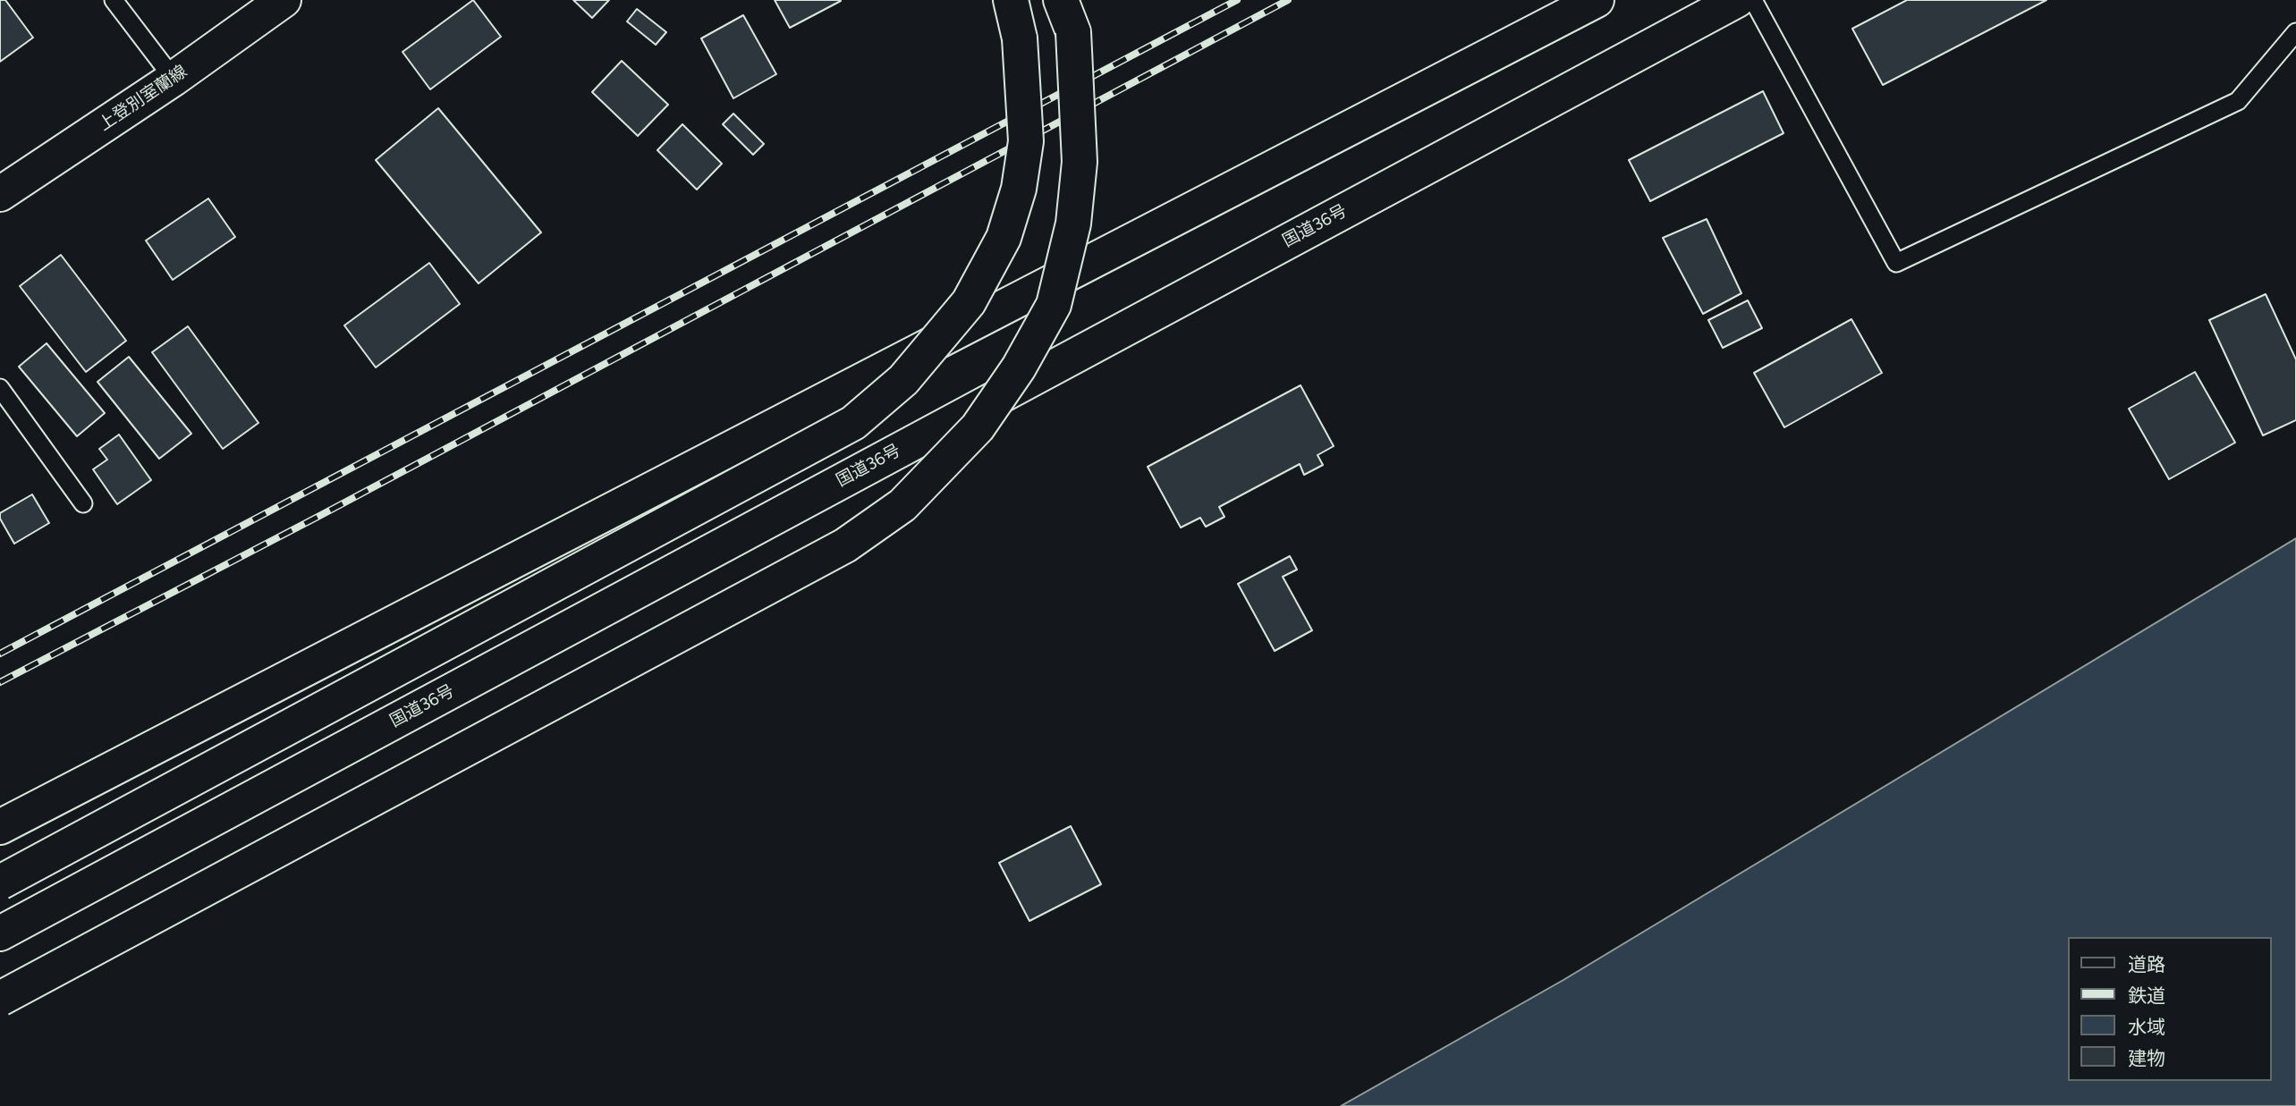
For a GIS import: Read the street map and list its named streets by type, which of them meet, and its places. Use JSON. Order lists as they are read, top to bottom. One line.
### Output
{"streets":{"main road":["上登別室蘭線","国道36号"]},"legend":["道路","鉄道","水域","建物"]}
